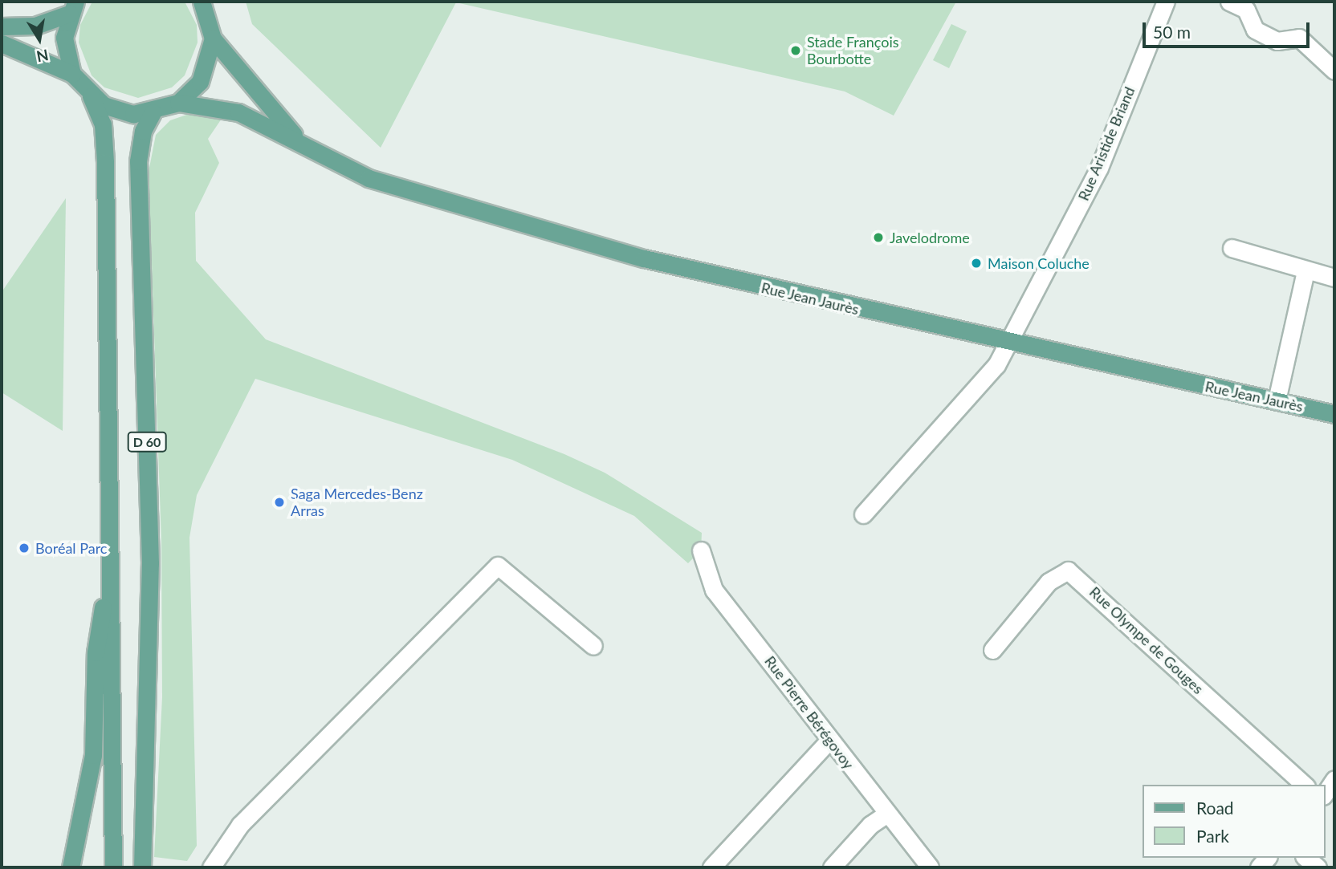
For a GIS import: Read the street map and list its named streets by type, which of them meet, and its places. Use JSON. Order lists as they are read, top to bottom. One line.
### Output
{"streets":{"main road":["Rue Jean Jaurès","D 60"],"street":["Rue Aristide Briand","Rue Olympe de Gouges","Rue Pierre Bérégovoy"]},"crossings":[["Rue Aristide Briand","Rue Jean Jaurès"]],"places":["Stade François Bourbotte","Javelodrome","Maison Coluche","Saga Mercedes-Benz Arras","Boréal Parc"],"legend":["Road","Park"],"scale_bar":"50 m","north":"bottom"}
